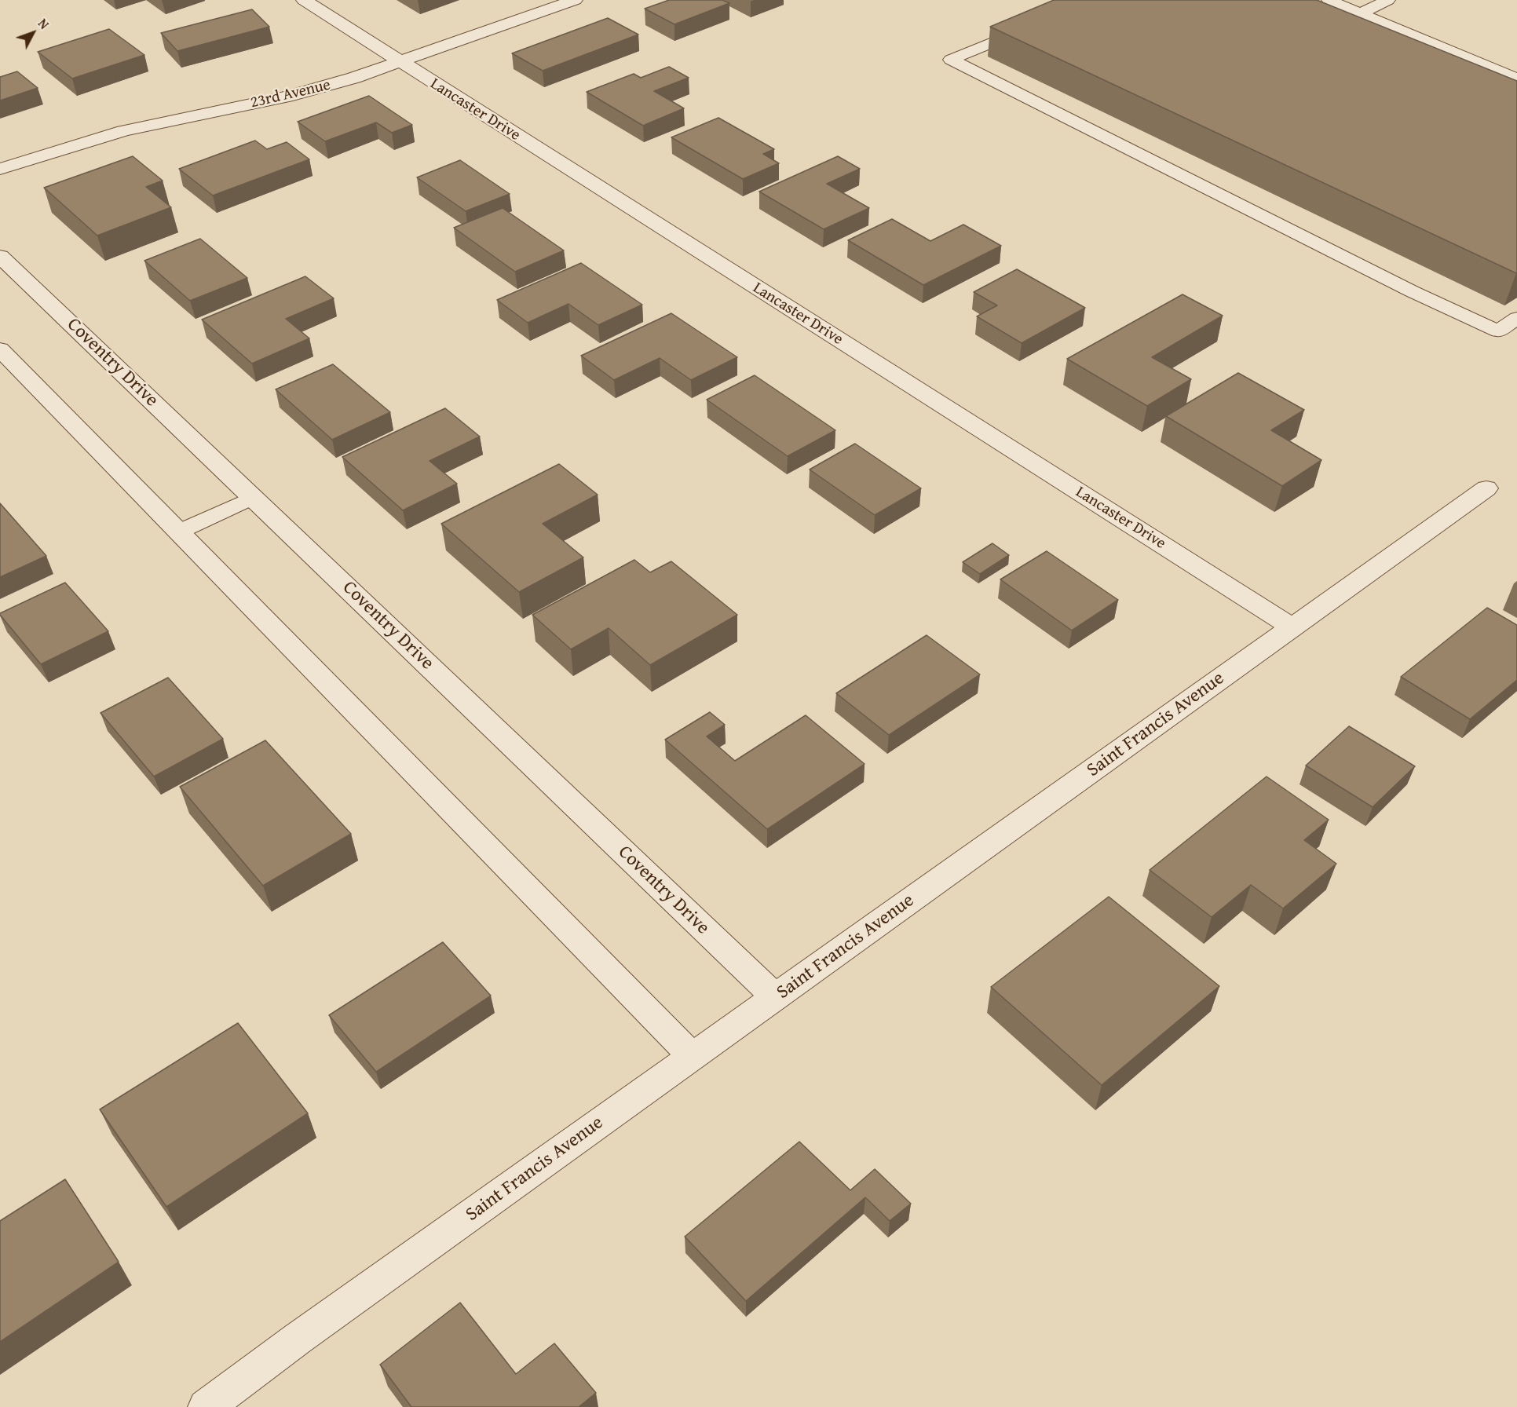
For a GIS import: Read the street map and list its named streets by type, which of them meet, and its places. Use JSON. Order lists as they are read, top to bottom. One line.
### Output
{"streets":{"street":["23rd Avenue","Lancaster Drive","Coventry Drive","Saint Francis Avenue"]},"crossings":[["23rd Avenue","Lancaster Drive"],["Lancaster Drive","Saint Francis Avenue"],["Coventry Drive","Saint Francis Avenue"]],"north":"top right"}
